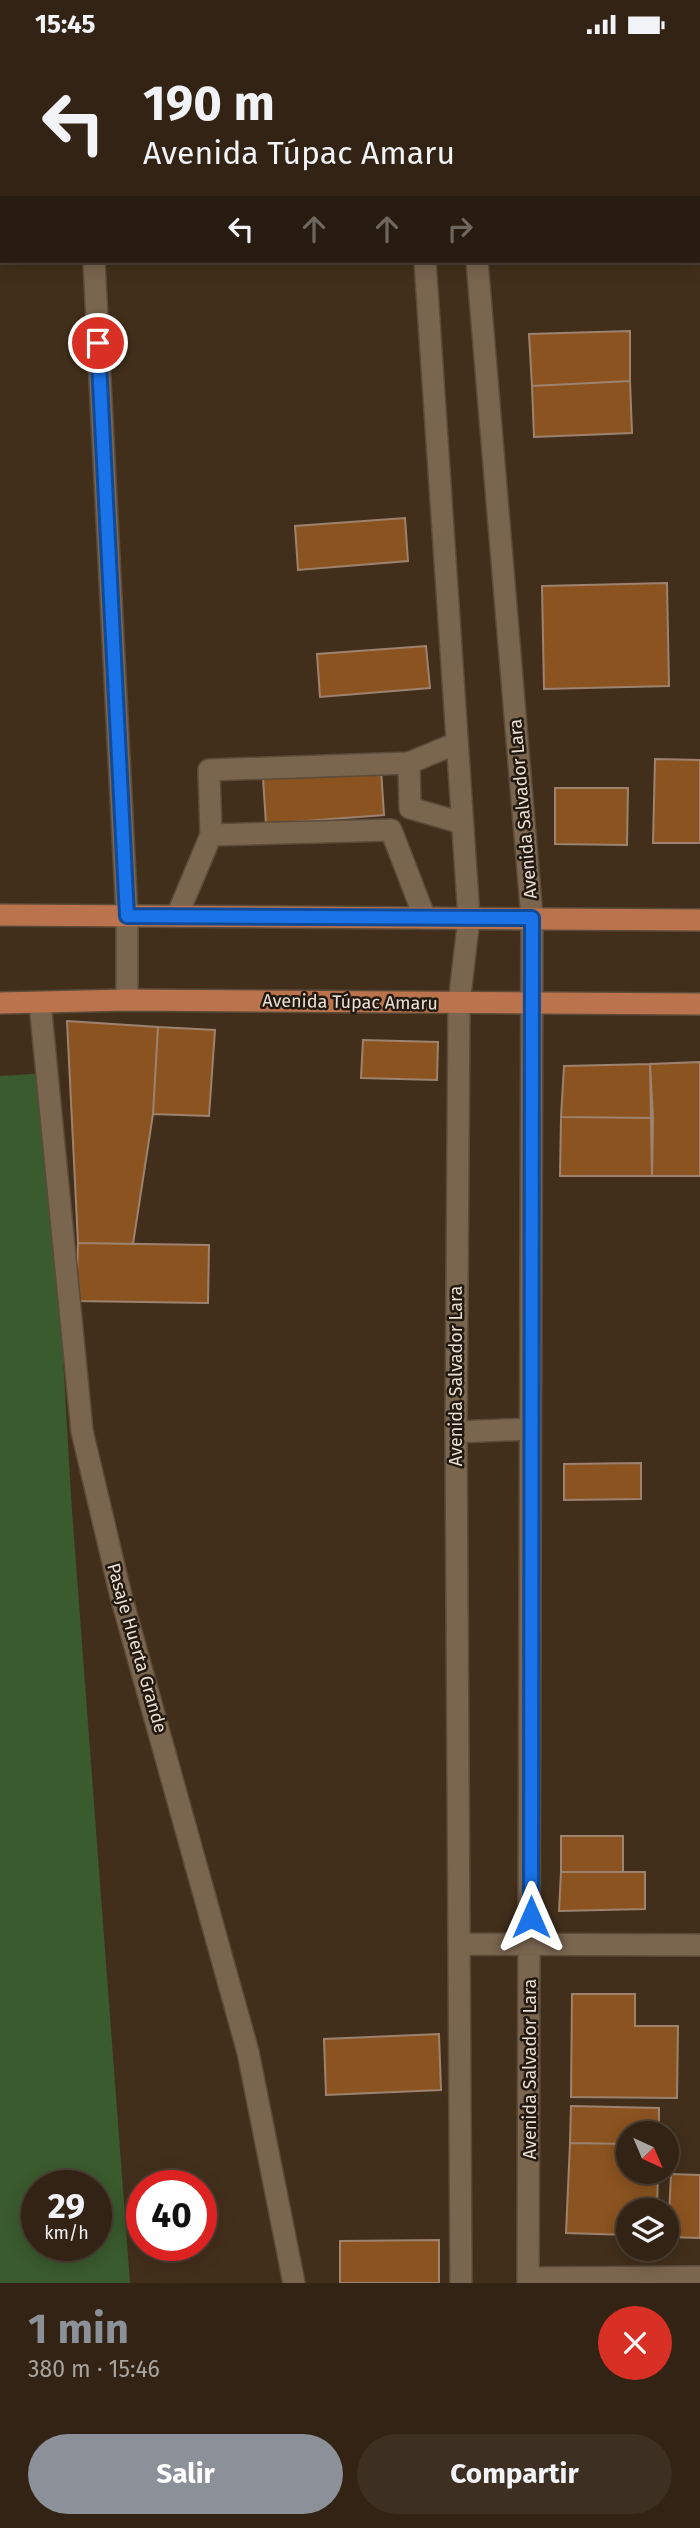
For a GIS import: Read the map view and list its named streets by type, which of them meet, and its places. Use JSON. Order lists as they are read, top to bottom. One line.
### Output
{"streets":{"main road":["Avenida Túpac Amaru"],"street":["Avenida Salvador Lara","Pasaje Huerta Grande"]},"crossings":[["Avenida Salvador Lara","Avenida Túpac Amaru"],["Avenida Túpac Amaru","Pasaje Huerta Grande"]],"north":"bottom right","page":{"status":"15:45","turn":["190 m","Avenida Túpac Amaru"],"speed":"29 km/h","limit":"40","heading":["1 min","380 m · 15:46"],"buttons":["Salir","Compartir"]}}
